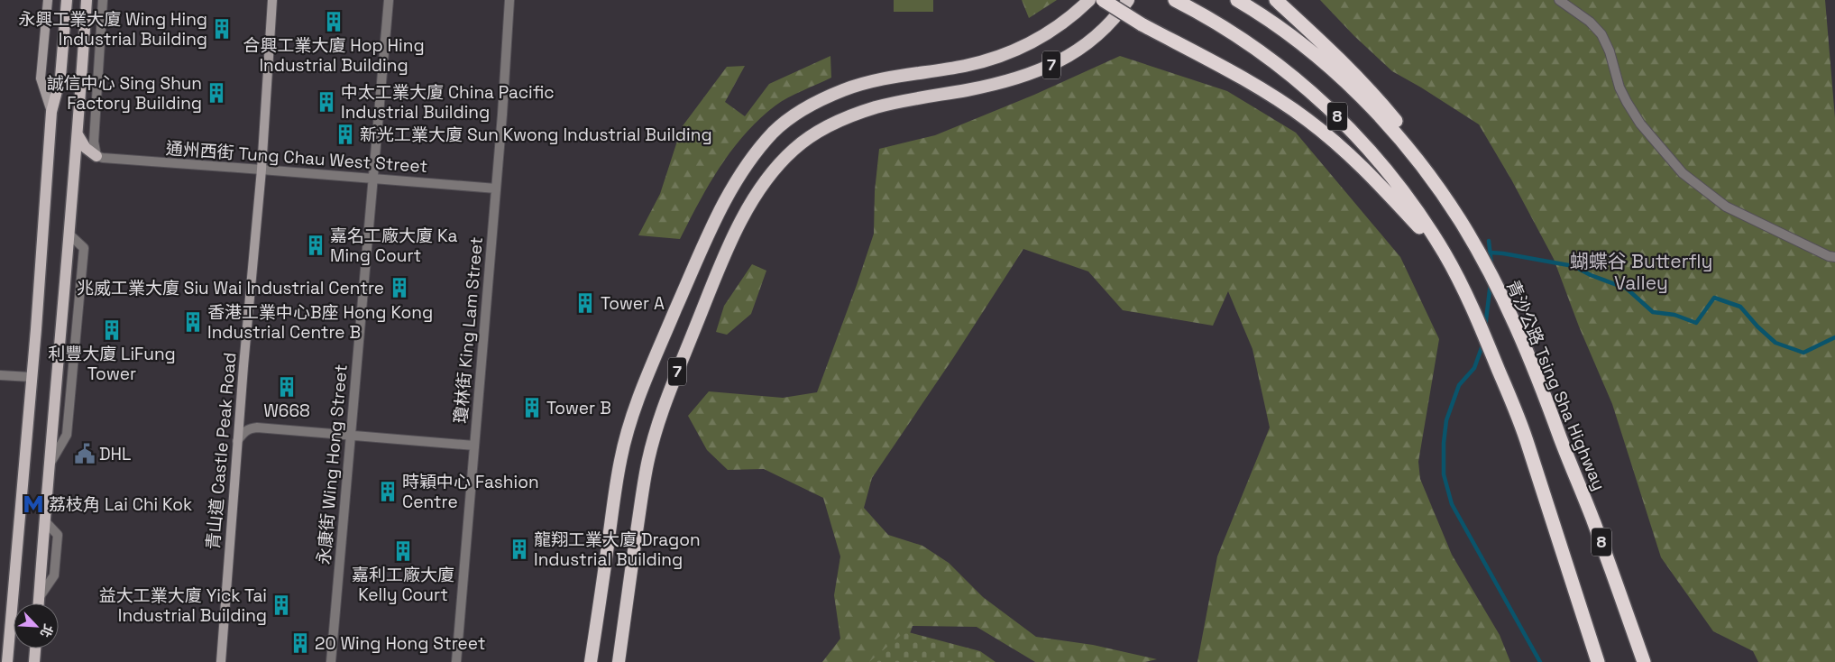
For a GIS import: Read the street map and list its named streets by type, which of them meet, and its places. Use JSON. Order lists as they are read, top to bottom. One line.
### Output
{"streets":{"highway":["7","8","青沙公路 Tsing Sha Highway"],"main road":["青山道 Castle Peak Road"],"street":["通州西街 Tung Chau West Street","瓊林街 King Lam Street","永康街 Wing Hong Street"]},"crossings":[["通州西街 Tung Chau West Street","瓊林街 King Lam Street"],["通州西街 Tung Chau West Street","青山道 Castle Peak Road"],["通州西街 Tung Chau West Street","永康街 Wing Hong Street"]],"districts":["蝴蝶谷 Butterfly Valley"],"places":{"building":["合興工業大廈 Hop Hing Industrial Building","永興工業大廈 Wing Hing Industrial Building","誠信中心 Sing Shun Factory Building","中太工業大廈 China Pacific Industrial Building","新光工業大廈 Sun Kwong Industrial Building","嘉名工廠大廈 Ka Ming Court","兆威工業大廈 Siu Wai Industrial Centre","Tower A","香港工業中心B座 Hong Kong Industrial Centre B","利豐大廈 LiFung Tower","W668","Tower B","時穎中心 Fashion Centre","龍翔工業大廈 Dragon Industrial Building","嘉利工廠大廈 Kelly Court","益大工業大廈 Yick Tai Industrial Building","20 Wing Hong Street"],"public building":["DHL"],"metro station":["荔枝角 Lai Chi Kok"]},"north":"bottom right"}
